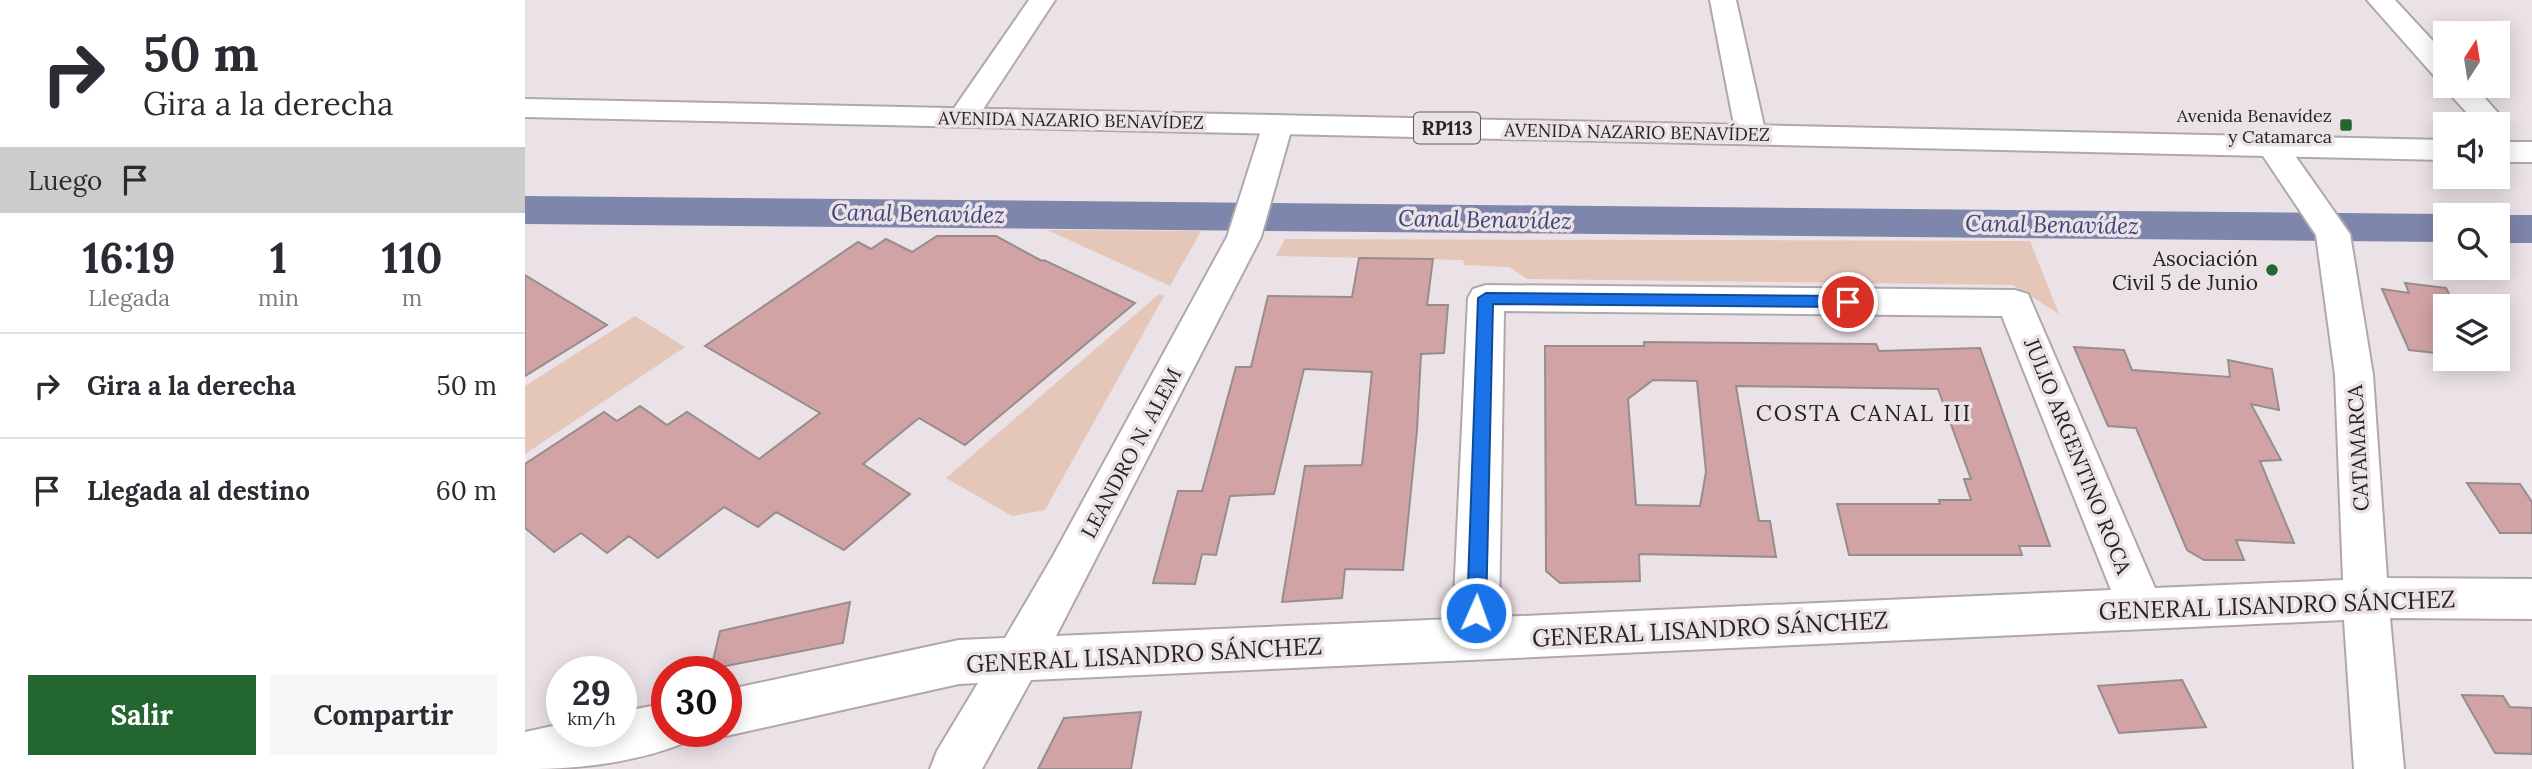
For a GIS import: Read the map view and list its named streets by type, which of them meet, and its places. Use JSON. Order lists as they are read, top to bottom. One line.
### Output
{"streets":{"street":["AVENIDA NAZARIO BENAVÍDEZ","RP113","CATAMARCA","LEANDRO N. ALEM","JULIO ARGENTINO ROCA","GENERAL LISANDRO SÁNCHEZ"]},"crossings":[["AVENIDA NAZARIO BENAVÍDEZ","CATAMARCA"],["AVENIDA NAZARIO BENAVÍDEZ","LEANDRO N. ALEM"],["CATAMARCA","GENERAL LISANDRO SÁNCHEZ"],["LEANDRO N. ALEM","GENERAL LISANDRO SÁNCHEZ"],["JULIO ARGENTINO ROCA","GENERAL LISANDRO SÁNCHEZ"]],"districts":["COSTA CANAL III"],"water":["Canal Benavídez"],"places":{"transit":["Avenida Benavídez y Catamarca"],"other":["Asociación Civil 5 de Junio"]},"north":"top","page":{"turn":["50 m","Gira a la derecha"],"then":"Luego","eta":["16:19","Llegada","1","min","110","m"],"list":[{"name":"Gira a la derecha","value":"50 m"},{"name":"Llegada al destino","value":"60 m"}],"speed":"29 km/h","limit":"30","buttons":["Salir","Compartir"]}}
